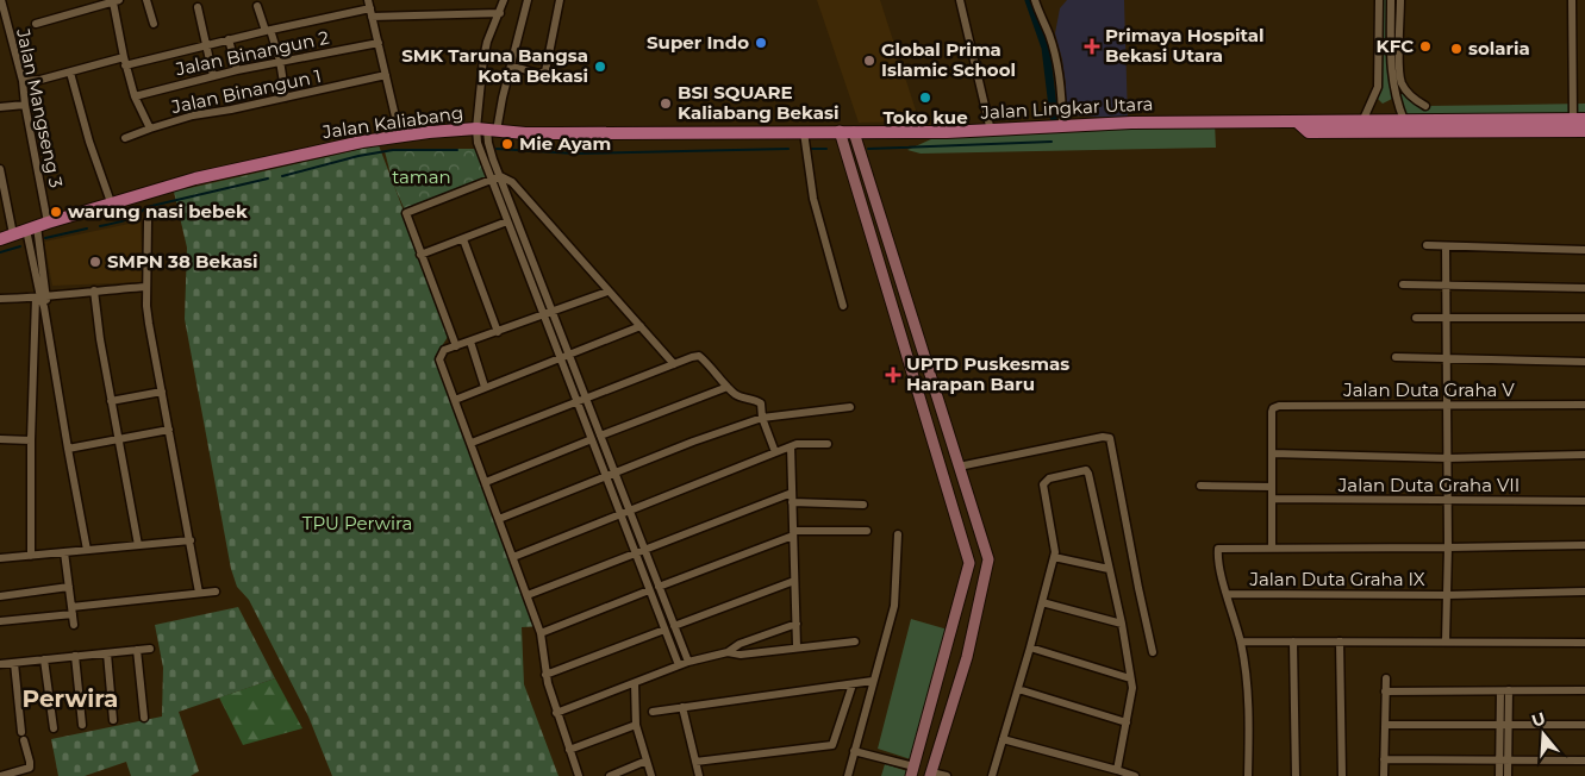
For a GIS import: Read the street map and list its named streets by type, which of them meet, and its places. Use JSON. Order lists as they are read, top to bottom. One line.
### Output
{"streets":{"main road":["Jalan Lingkar Utara","Jalan Kaliabang"],"street":["Jalan Binangun 2","Jalan Binangun 1","Jalan Mangseng 3","Jalan Duta Graha V","Jalan Duta Graha VII","Jalan Duta Graha IX"]},"crossings":[["Jalan Mangseng 3","Jalan Kaliabang"],["Jalan Lingkar Utara","Jalan Kaliabang"],["Jalan Duta Graha V","Jalan Duta Graha VII"]],"districts":["Perwira"],"parks":["taman","TPU Perwira"],"places":{"other":["Super Indo","KFC","solaria","Global Prima Islamic School","SMK Taruna Bangsa Kota Bekasi","Toko kue","BSI SQUARE Kaliabang Bekasi","Mie Ayam","warung nasi bebek","SMPN 38 Bekasi"],"health":["Primaya Hospital Bekasi Utara","UPTD Puskesmas Harapan Baru"]},"north":"top"}
